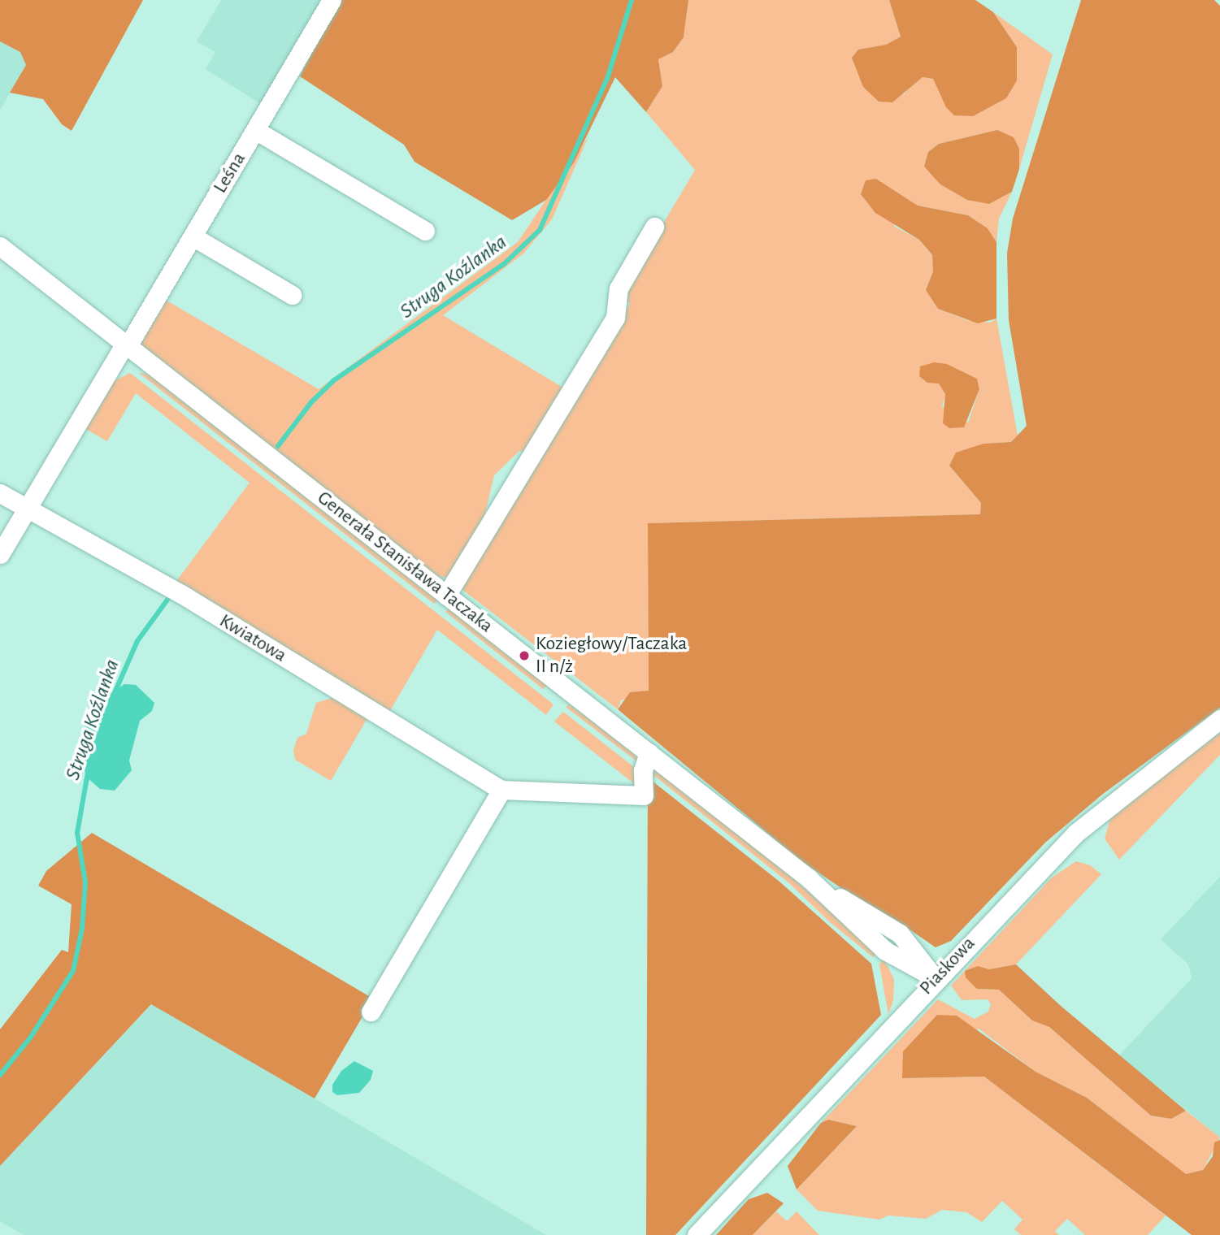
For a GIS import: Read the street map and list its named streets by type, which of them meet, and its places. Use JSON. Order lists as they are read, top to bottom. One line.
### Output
{"streets":{"street":["Leśna","Generała Stanisława Taczaka","Kwiatowa","Piaskowa"]},"crossings":[["Leśna","Generała Stanisława Taczaka"],["Leśna","Kwiatowa"],["Generała Stanisława Taczaka","Kwiatowa"],["Generała Stanisława Taczaka","Piaskowa"]],"water":["Struga Koźlanka"],"places":["Koziegłowy/Taczaka II n/ż"]}
